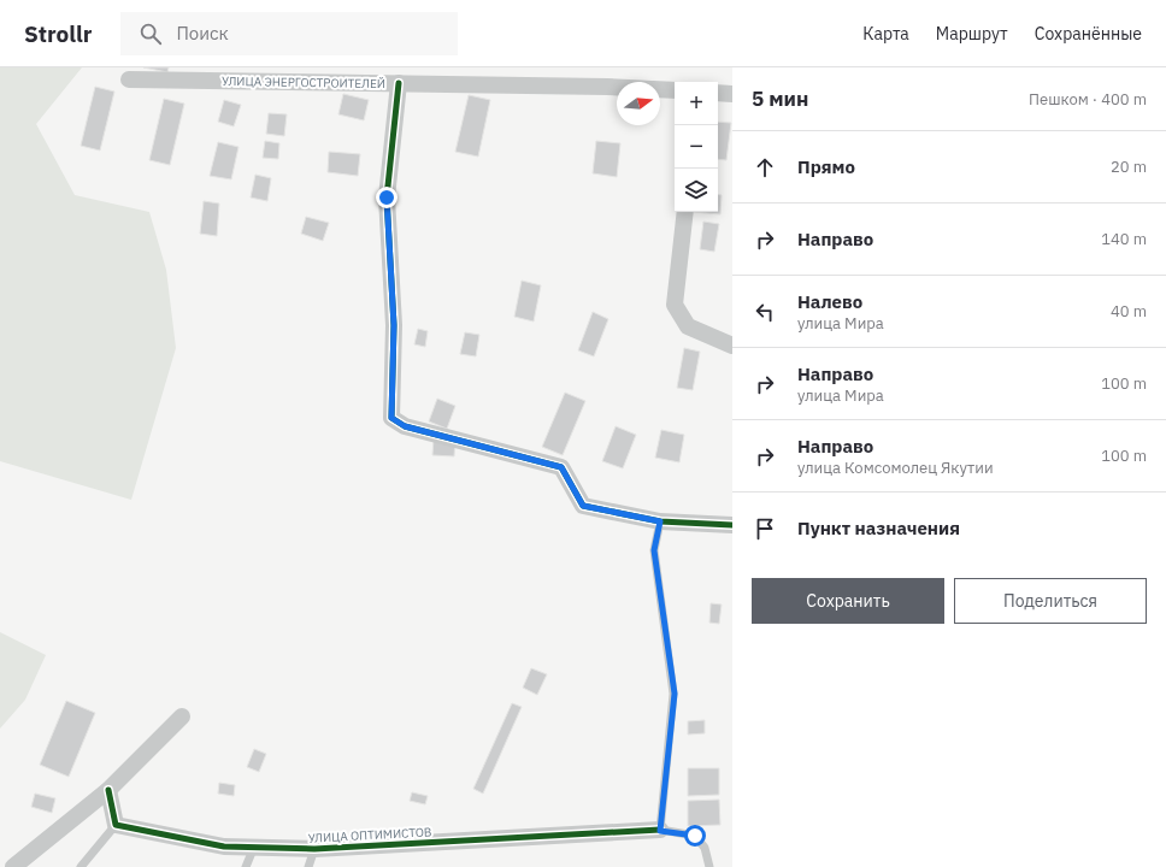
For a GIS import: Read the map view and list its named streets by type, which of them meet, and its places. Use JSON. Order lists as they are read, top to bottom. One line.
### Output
{"streets":{"street":["УЛИЦА ЭНЕРГОСТРОИТЕЛЕЙ","УЛИЦА ОПТИМИСТОВ"]},"north":"right","page":{"header":"Strollr","search":"Поиск","nav":["Карта","Маршрут","Сохранённые"],"heading":["5 мин","Пешком · 400 m"],"map_buttons":["+","−"],"list":[["Прямо","20 m"],["Направо","140 m"],["Налево","улица Мира","40 m"],["Направо","улица Мира","100 m"],["Направо","улица Комсомолец Якутии","100 m"],"Пункт назначения"],"buttons":["Сохранить","Поделиться"]}}
